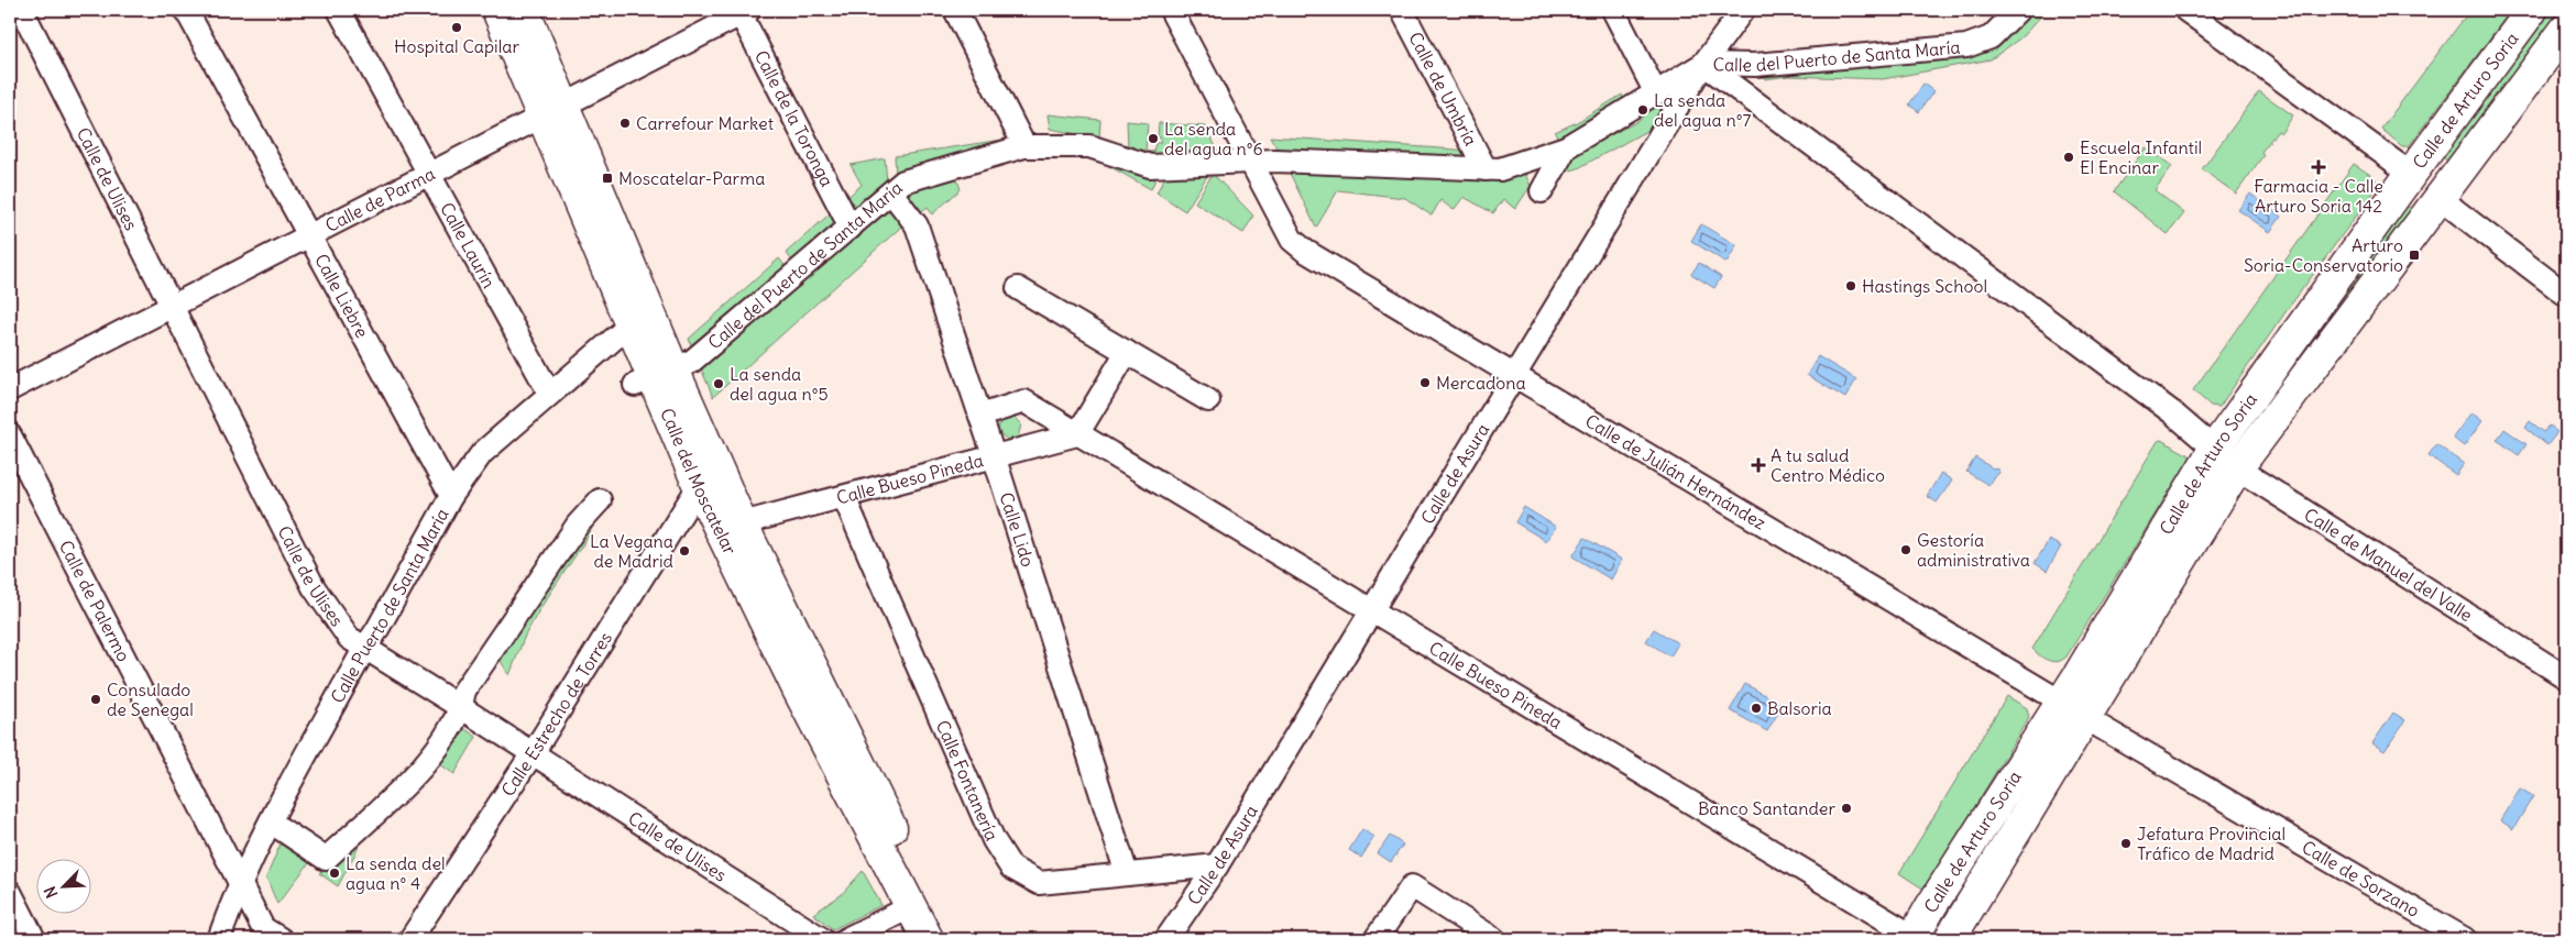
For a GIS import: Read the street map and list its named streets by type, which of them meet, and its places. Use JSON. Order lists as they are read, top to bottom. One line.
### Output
{"streets":{"main road":["Calle de Arturo Soria","Calle del Moscatelar"],"street":["Calle del Puerto de Santa María","Calle de Umbría","Calle de la Toronga","Calle de Ulises","Calle de Parma","Calle Laurín","Calle Liebre","Calle de Julián Hernández","Calle de Asura","Calle Bueso Pineda","Calle Lido","Calle de Manuel del Valle","Calle de Palermo","Calle Puerto de Santa María","Calle Estrecho de Torres","Calle Fontanería","Calle de Sorzano"]},"crossings":[["Calle del Puerto de Santa María","Calle de Umbría"],["Calle del Puerto de Santa María","Calle de la Toronga"],["Calle del Puerto de Santa María","Calle de Julián Hernández"],["Calle del Puerto de Santa María","Calle de Asura"],["Calle del Puerto de Santa María","Calle del Moscatelar"],["Calle del Puerto de Santa María","Calle Lido"],["Calle del Puerto de Santa María","Calle de Manuel del Valle"],["Calle de Arturo Soria","Calle de Julián Hernández"],["Calle de Arturo Soria","Calle Bueso Pineda"],["Calle de Arturo Soria","Calle de Manuel del Valle"],["Calle de Arturo Soria","Calle de Sorzano"],["Calle de la Toronga","Calle de Parma"],["Calle de Ulises","Calle de Parma"],["Calle de Ulises","Calle Puerto de Santa María"],["Calle de Ulises","Calle Estrecho de Torres"],["Calle de Parma","Calle Laurín"],["Calle de Parma","Calle Liebre"],["Calle de Parma","Calle del Moscatelar"],["Calle Laurín","Calle Puerto de Santa María"],["Calle Liebre","Calle Puerto de Santa María"],["Calle de Julián Hernández","Calle de Asura"],["Calle de Asura","Calle Bueso Pineda"],["Calle de Asura","Calle de Manuel del Valle"],["Calle de Asura","Calle Fontanería"],["Calle Bueso Pineda","Calle del Moscatelar"],["Calle Bueso Pineda","Calle Lido"],["Calle Bueso Pineda","Calle Fontanería"],["Calle del Moscatelar","Calle Puerto de Santa María"],["Calle del Moscatelar","Calle Estrecho de Torres"],["Calle Lido","Calle Fontanería"],["Calle de Palermo","Calle Puerto de Santa María"]],"places":{"other":["Hospital Capilar","La senda del agua nº7","Carrefour Market","La senda del agua nº6","Escuela Infantil El Encinar","Hastings School","Mercadona","La senda del agua nº5","Gestoría administrativa","La Vegana de Madrid","Consulado de Senegal","Balsoria","Banco Santander","Jefatura Provincial Tráfico de Madrid","La senda del agua nº 4"],"health":["Farmacia - Calle Arturo Soria 142","A tu salud Centro Médico"],"transit":["Moscatelar-Parma","Arturo Soria-Conservatorio"]},"north":"bottom left"}
